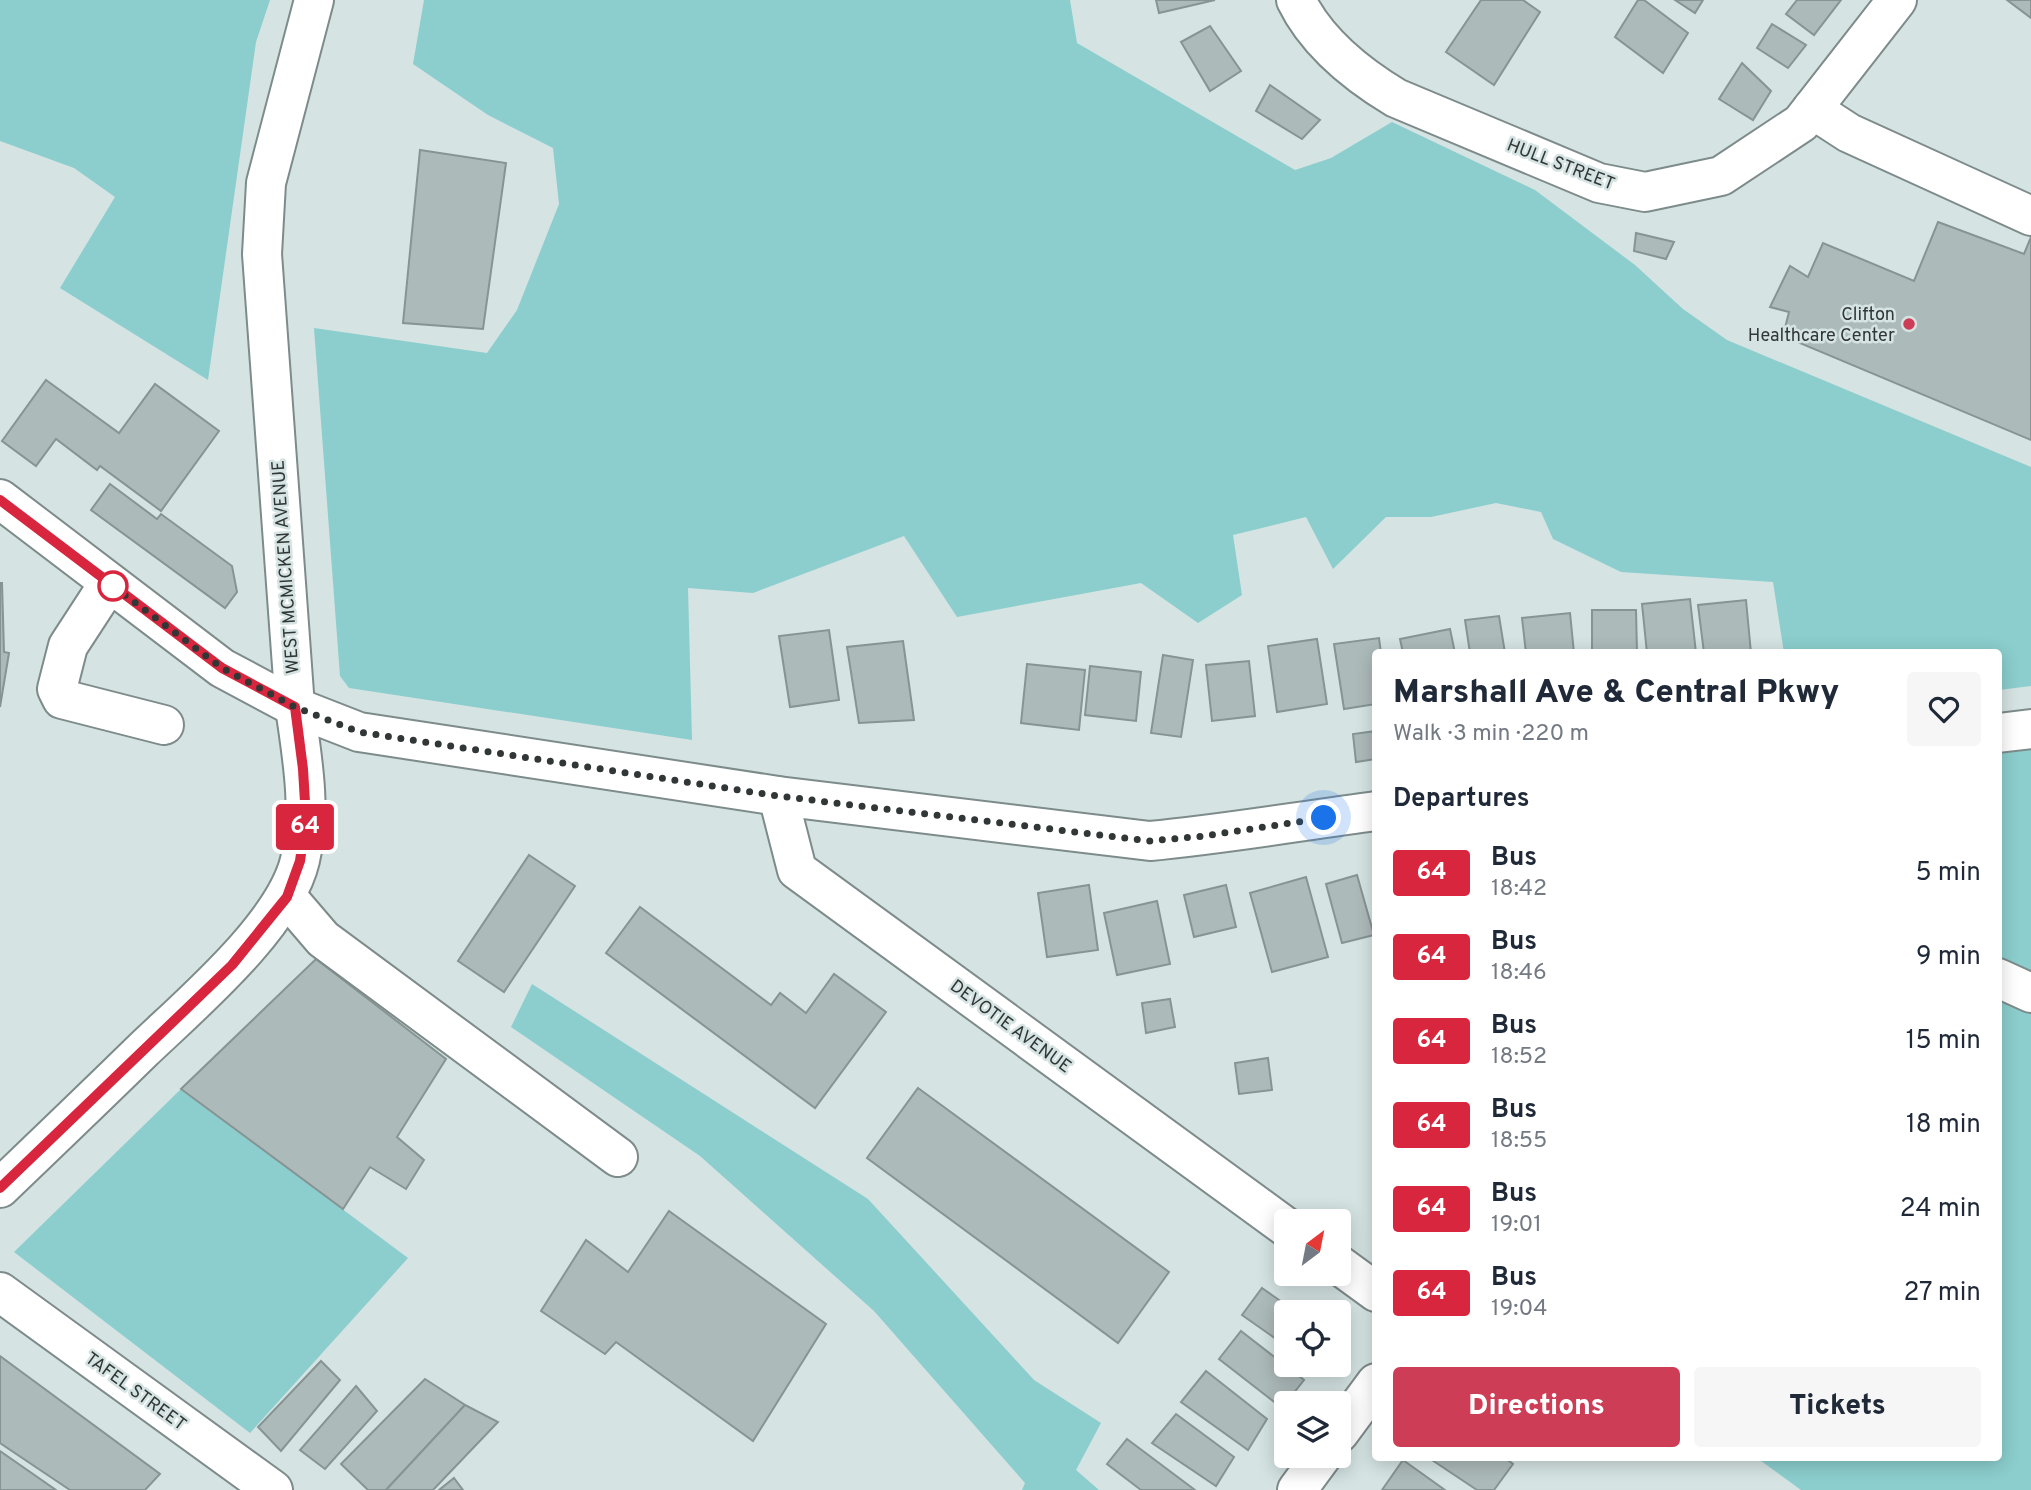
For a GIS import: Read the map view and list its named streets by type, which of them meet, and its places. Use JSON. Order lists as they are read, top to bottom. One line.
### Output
{"streets":{"street":["HULL STREET","WEST MCMICKEN AVENUE","DEVOTIE AVENUE","TAFEL STREET"]},"places":["Clifton Healthcare Center"],"lines":["bus line 64"],"north":"top right","page":{"on_map":"64","heading":[["Marshall Ave & Central Pkwy","Walk · 3 min · 220 m"],"Departures"],"list":[{"mark":"64","name":"Bus","note":"18:42","value":"5 min"},{"mark":"64","name":"Bus","note":"18:46","value":"9 min"},{"mark":"64","name":"Bus","note":"18:52","value":"15 min"},{"mark":"64","name":"Bus","note":"18:55","value":"18 min"},{"mark":"64","name":"Bus","note":"19:01","value":"24 min"},{"mark":"64","name":"Bus","note":"19:04","value":"27 min"}],"buttons":["Directions","Tickets"]}}
